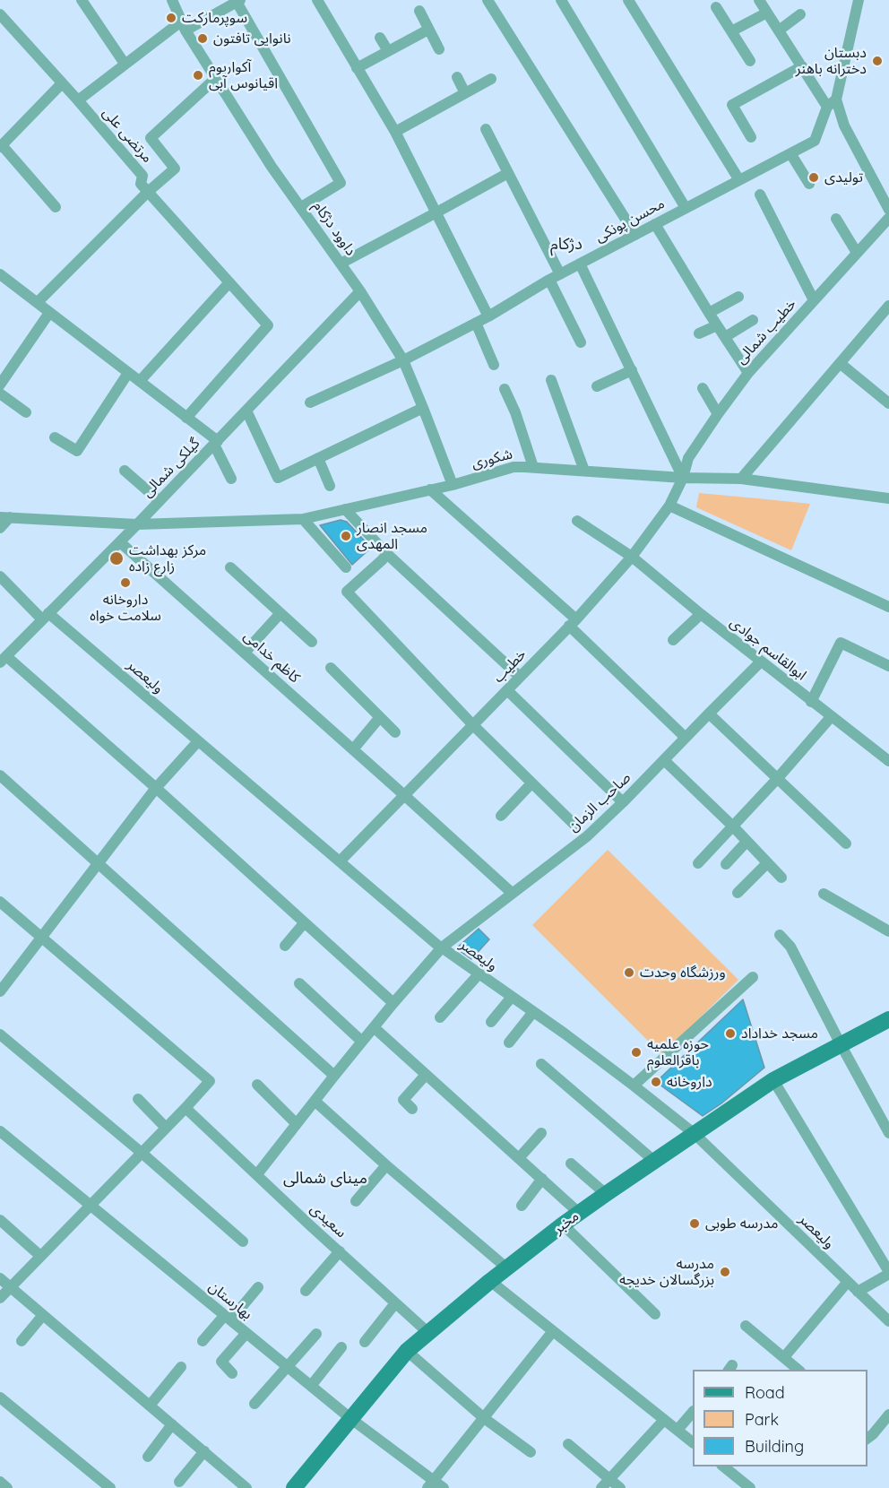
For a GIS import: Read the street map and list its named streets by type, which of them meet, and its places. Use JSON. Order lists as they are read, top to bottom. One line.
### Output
{"streets":{"main road":["مخبر"],"street":["مرتضی علی","محسن پونکی","داوود دژکام","خطیب شمالی","شکوری","گيلکی شمالی","ابوالقاسم جوادی","کاظم خدامی","خطیب","ولیعصر","صاحب الزمان","سعیدی","بهارستان"]},"crossings":[["محسن پونکی","داوود دژکام"],["داوود دژکام","شکوری"],["داوود دژکام","گيلکی شمالی"],["خطیب شمالی","شکوری"],["خطیب شمالی","خطیب"],["شکوری","گيلکی شمالی"],["شکوری","خطیب"],["گيلکی شمالی","کاظم خدامی"],["گيلکی شمالی","ولیعصر"],["ابوالقاسم جوادی","خطیب"],["ابوالقاسم جوادی","صاحب الزمان"],["کاظم خدامی","خطیب"],["کاظم خدامی","صاحب الزمان"],["خطیب","ولیعصر"],["ولیعصر","صاحب الزمان"],["ولیعصر","مخبر"],["صاحب الزمان","سعیدی"],["سعیدی","مخبر"],["مخبر","بهارستان"]],"districts":["دژکام","مینای شمالی"],"places":["سوپرمارکت","نانوایی تافتون","دبستان دخترانه باهنر","آکواریوم اقیانوس آبی","تولیدی","مسجد انصار المهدی","مرکز بهداشت زارع زاده","داروخانه سلامت خواه","ورزشگاه وحدت","مسجد خداداد","حوزه علمیه باقرالعلوم","داروخانه","مدرسه طوبی","مدرسه بزرگسالان خدیجه"],"legend":["Road","Park","Building"]}
